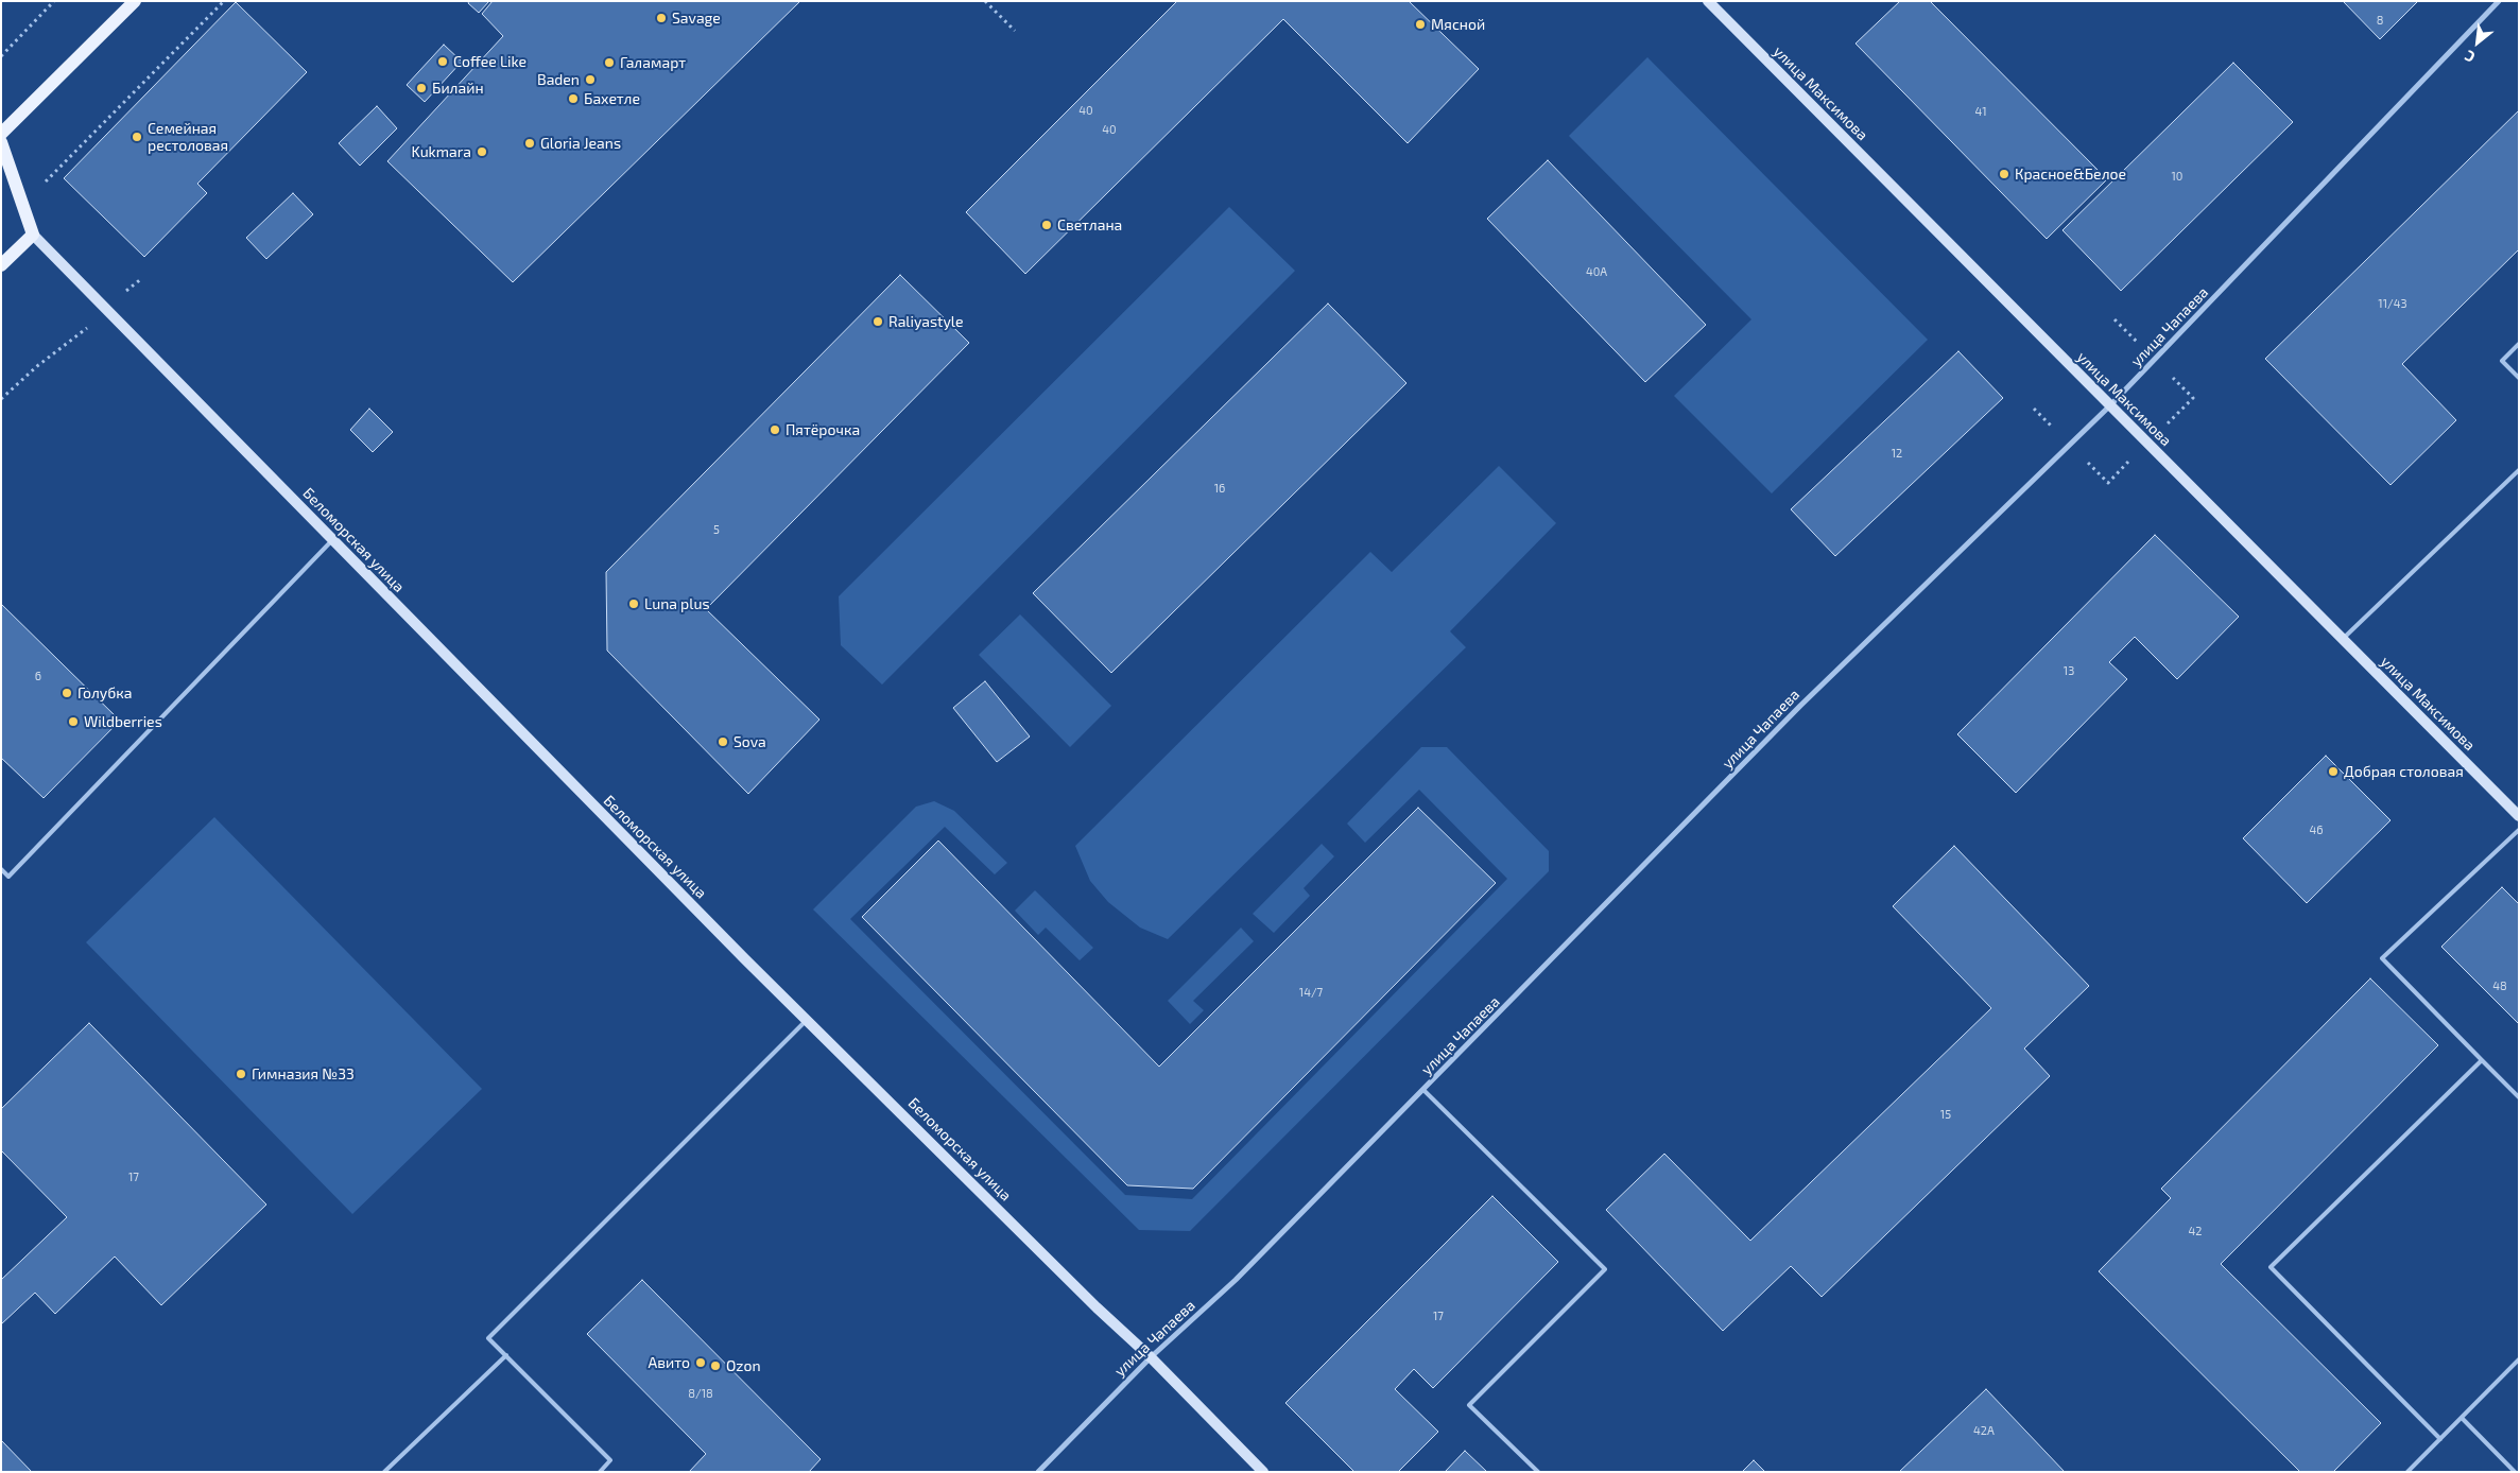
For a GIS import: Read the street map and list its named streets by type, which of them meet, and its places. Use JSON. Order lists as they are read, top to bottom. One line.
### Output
{"streets":{"main road":["улица Максимова","Беломорская улица"],"street":["улица Чапаева"]},"crossings":[["улица Максимова","улица Чапаева"],["улица Чапаева","Беломорская улица"]],"places":["Savage","Мясной","Coffee Like","Галамарт","Baden","Билайн","Бахетле","Семейная рестоловая","Gloria Jeans","Kukmara","Красное&Белое","Светлана","Raliyastyle","Пятёрочка","Luna plus","Голубка","Wildberries","Sova","Добрая столовая","Гимназия №33","Авито","Ozon"],"house_numbers":["8","40","41","40","10","40А","11/43","12","16","5","13","6","46","48","14/7","15","17","42","17","8/18","42А"],"north":"bottom left"}
